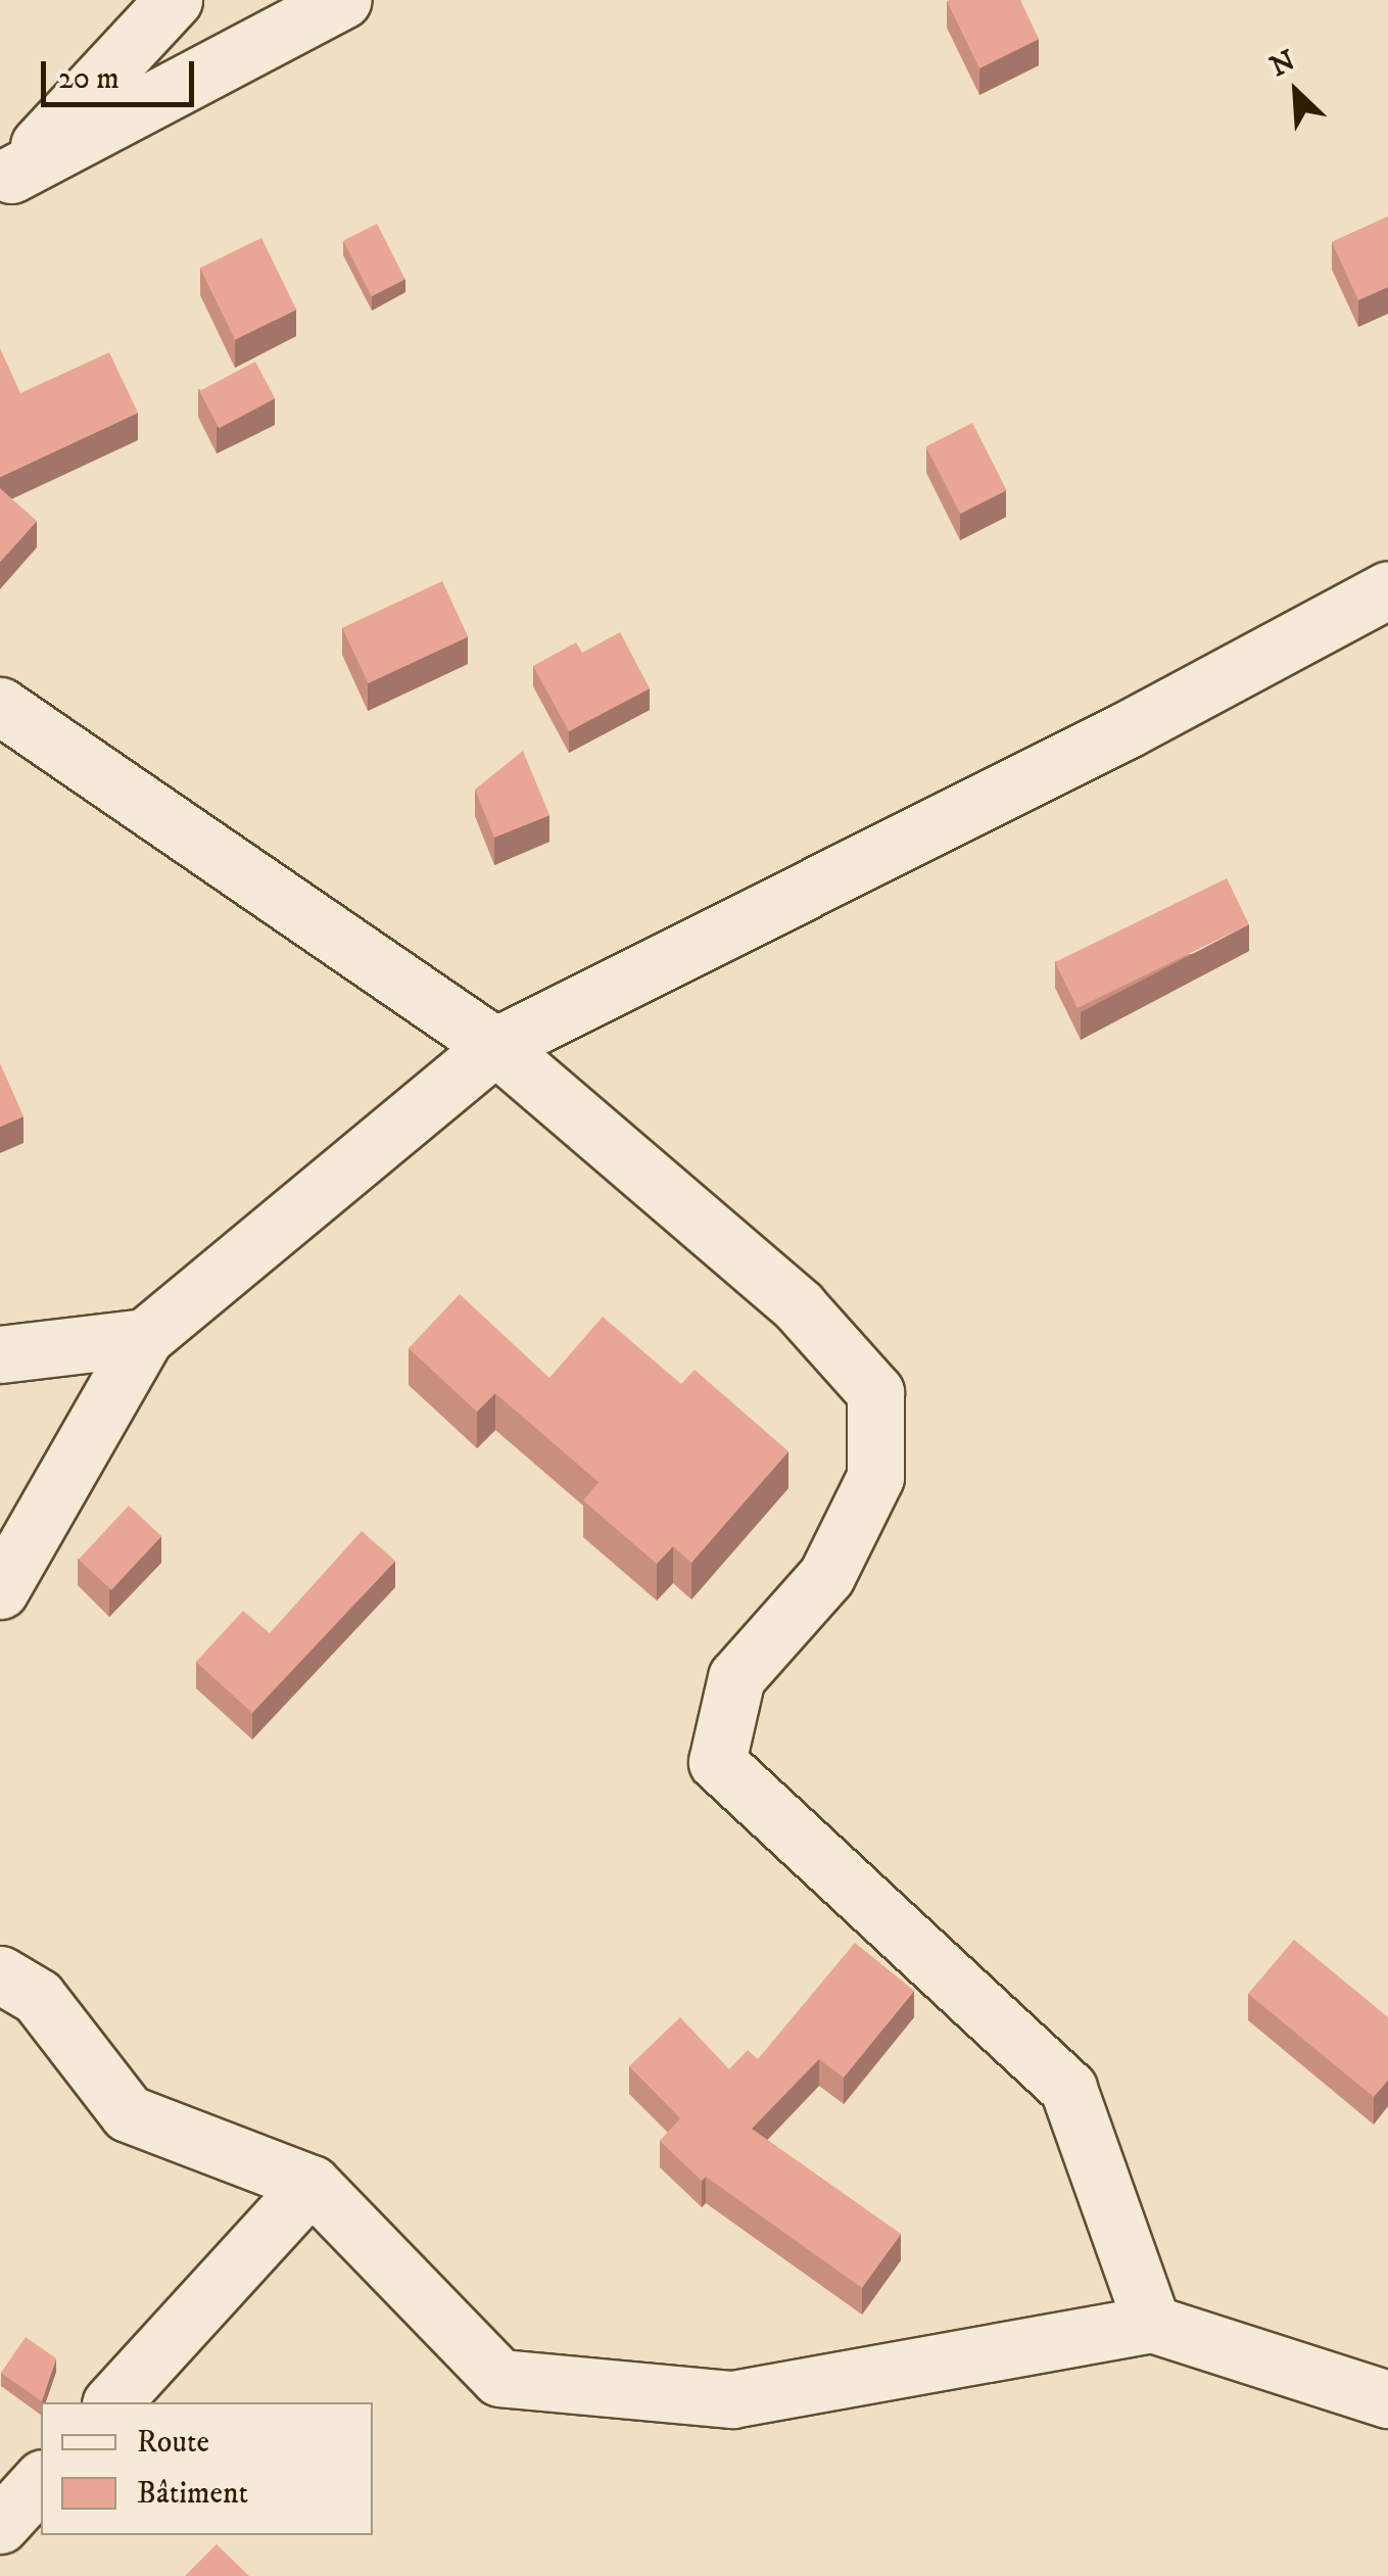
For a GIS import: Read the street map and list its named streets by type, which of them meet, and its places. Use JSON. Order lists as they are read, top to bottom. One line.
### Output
{"legend":["Route","Bâtiment"],"scale_bar":"20 m","north":"top left"}
